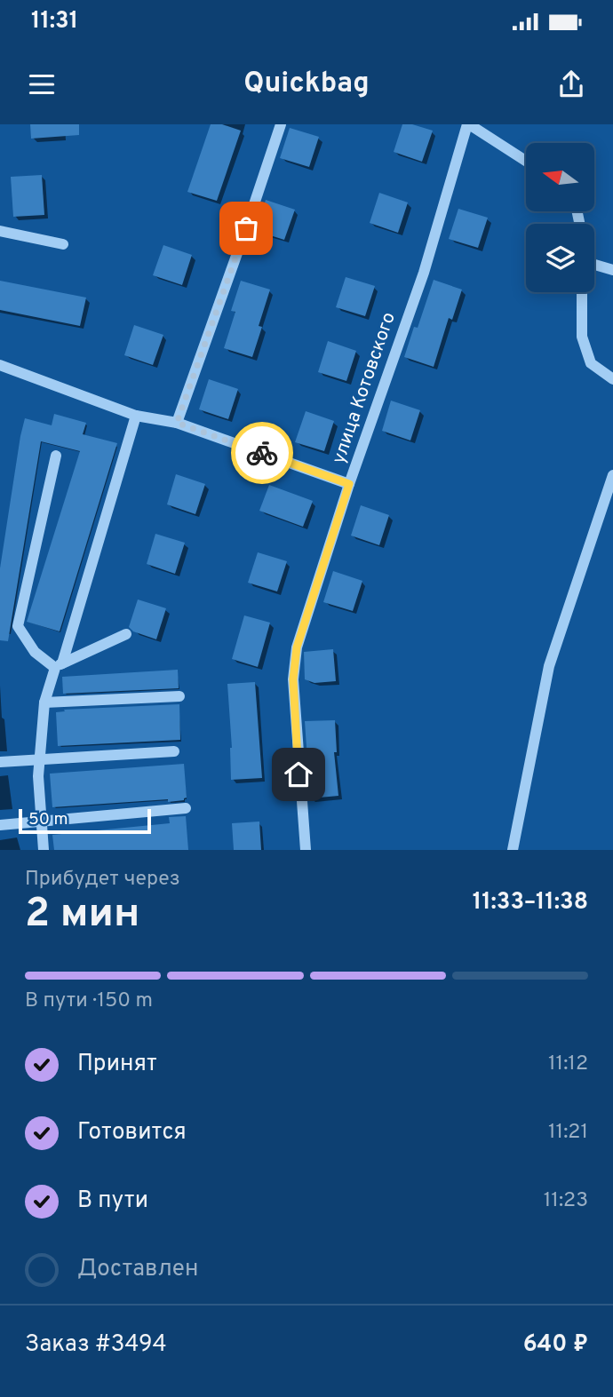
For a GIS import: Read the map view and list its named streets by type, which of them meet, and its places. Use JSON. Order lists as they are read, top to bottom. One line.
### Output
{"streets":{"lane":["улица Котовского"]},"scale_bar":"50 m","north":"left","page":{"status":"11:31","header":"Quickbag","scale":"50 m","heading":["2 мин","Прибудет через","11:33–11:38"],"panel":["Заказ #3494","640 ₽"],"bar":"В пути · 150 m","list":[["Принят","11:12"],["Готовится","11:21"],["В пути","11:23"],"Доставлен"]}}
